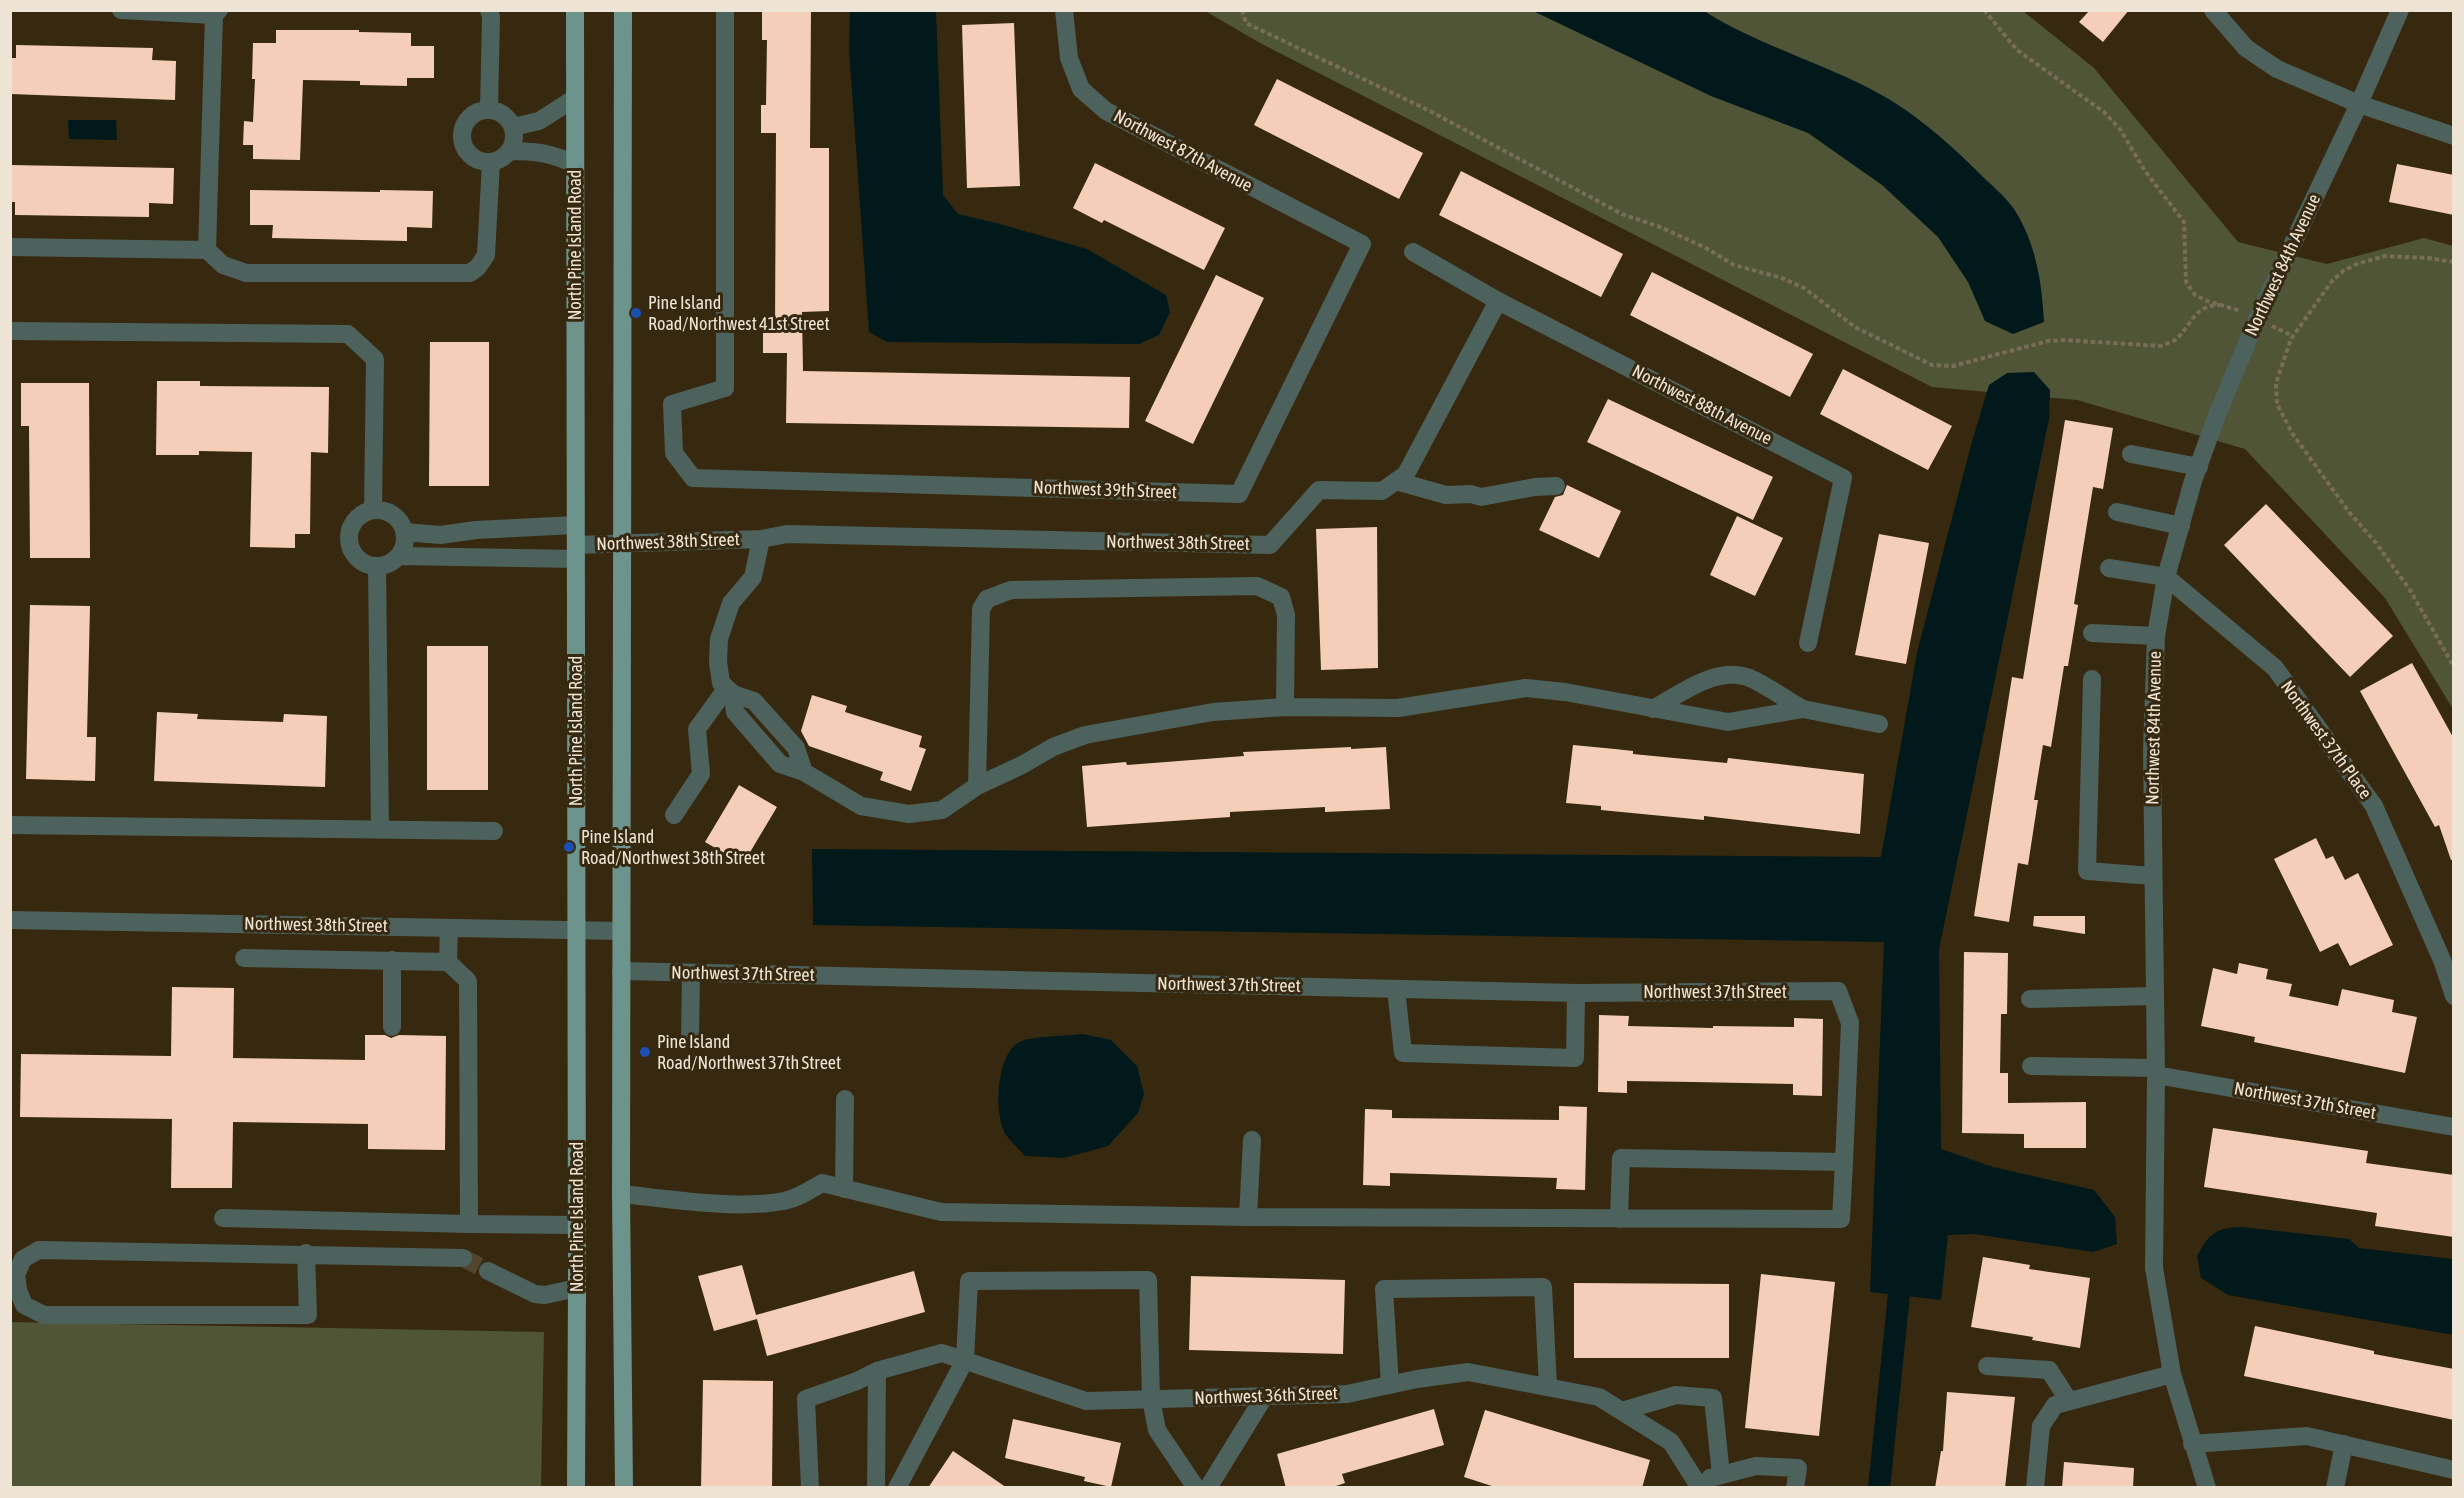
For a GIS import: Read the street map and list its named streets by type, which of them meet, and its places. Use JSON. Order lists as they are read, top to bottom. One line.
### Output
{"streets":{"main road":["North Pine Island Road"],"street":["Northwest 87th Avenue","Northwest 84th Avenue","Northwest 88th Avenue","Northwest 39th Street","Northwest 38th Street","Northwest 37th Place","Northwest 37th Street","Northwest 36th Street"]},"crossings":[["Northwest 87th Avenue","Northwest 39th Street"],["North Pine Island Road","Northwest 38th Street"],["Northwest 84th Avenue","Northwest 37th Place"],["Northwest 84th Avenue","Northwest 37th Street"]],"places":["Pine Island Road/Northwest 41st Street","Pine Island Road/Northwest 38th Street","Pine Island Road/Northwest 37th Street"]}
